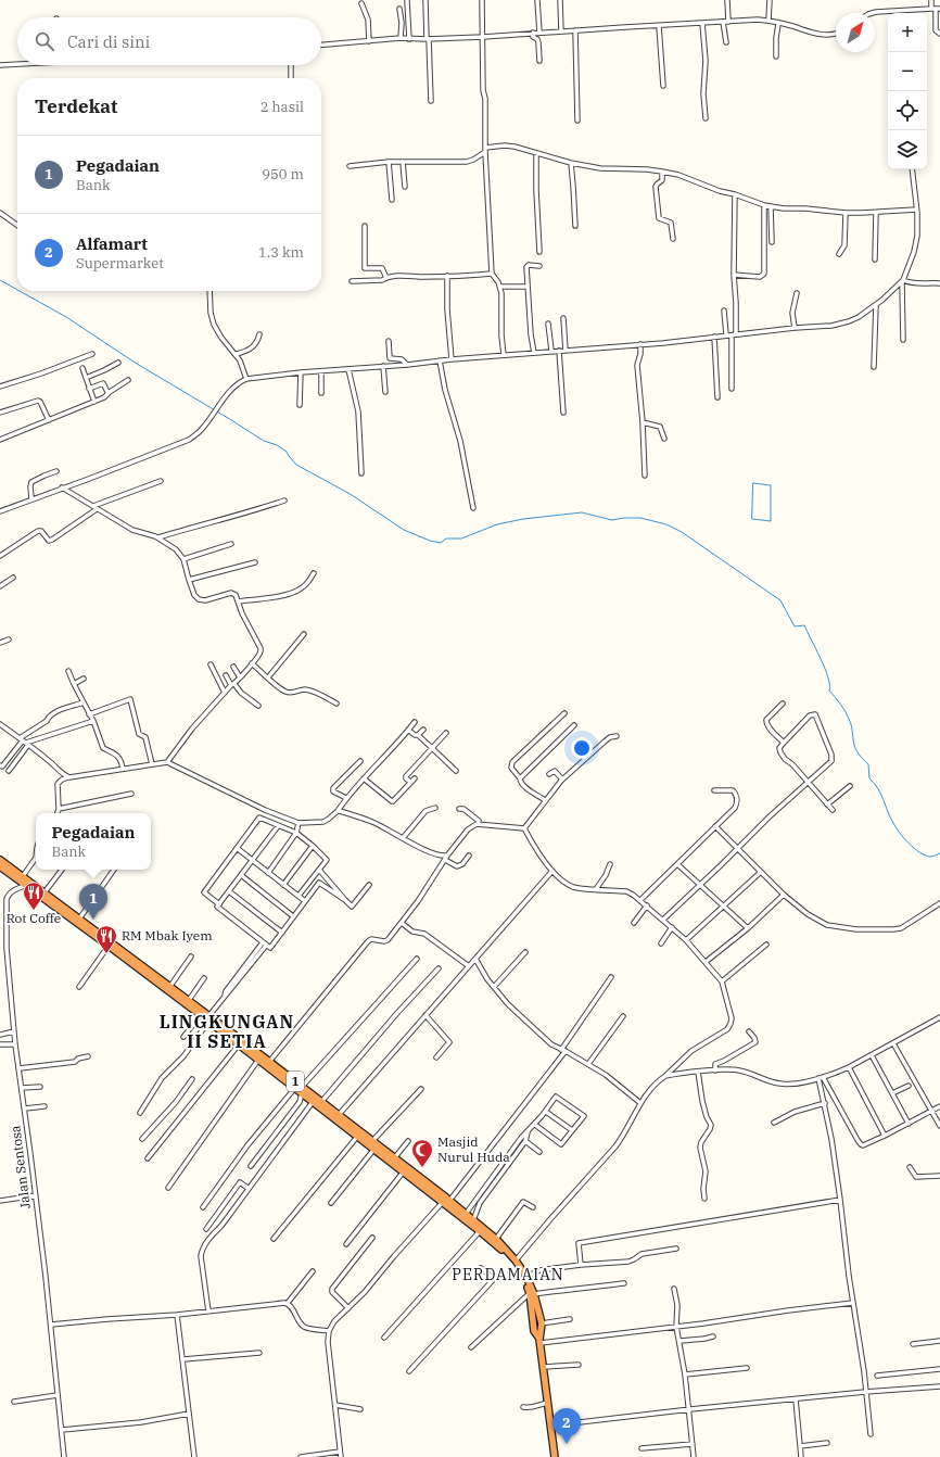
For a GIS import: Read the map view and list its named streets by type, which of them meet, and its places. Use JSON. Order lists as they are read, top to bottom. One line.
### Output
{"streets":{"highway":["1"],"street":["Jalan Sentosa"]},"crossings":[["1","Jalan Sentosa"]],"districts":["LINGKUNGAN II SETIA","PERDAMAIAN"],"places":{"restaurant":["Rot Coffe","RM Mbak Iyem"],"mosque":["Masjid Nurul Huda"]},"north":"top right","page":{"map_buttons":["+","−"],"search":"Cari di sini","heading":["Terdekat","2 hasil"],"list":[{"mark":"1","name":"Pegadaian","note":"Bank","value":"950 m"},{"mark":"2","name":"Alfamart","note":"Supermarket","value":"1.3 km"}],"popup":["Pegadaian","Bank"],"pins":["1","2"]}}
